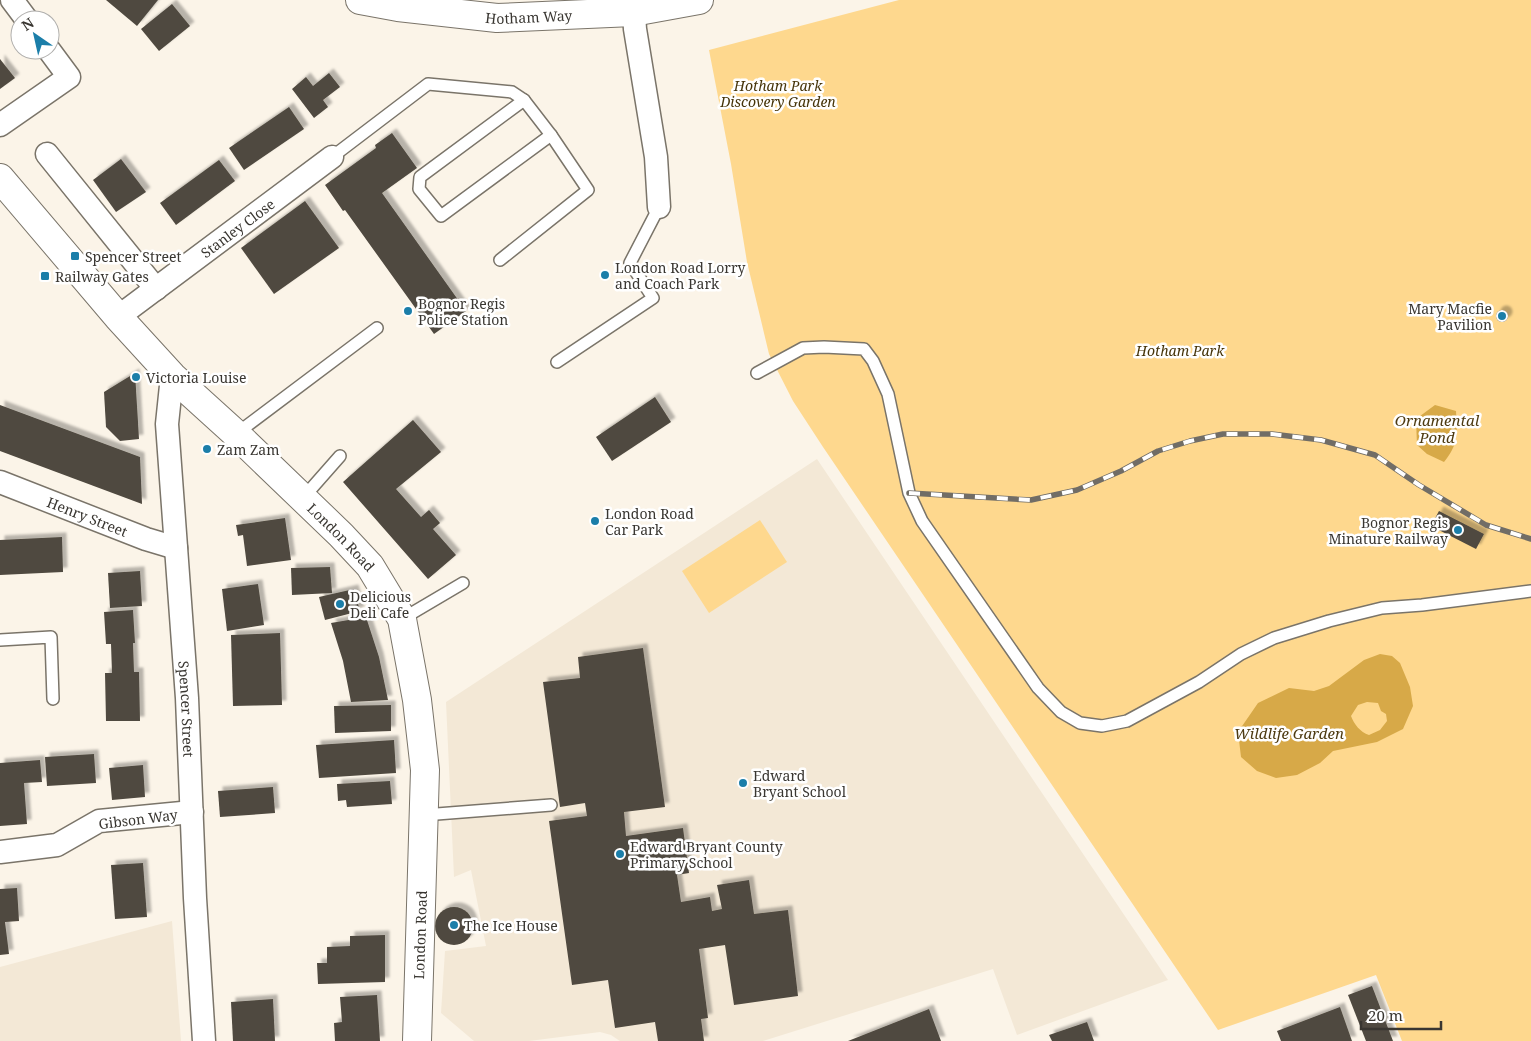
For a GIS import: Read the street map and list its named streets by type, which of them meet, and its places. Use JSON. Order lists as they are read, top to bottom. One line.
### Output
{"streets":{"street":["Hotham Way","Stanley Close","Henry Street","London Road","Spencer Street","Gibson Way"]},"crossings":[["Stanley Close","London Road"],["Henry Street","Spencer Street"],["London Road","Spencer Street"],["Spencer Street","Gibson Way"]],"water":["Ornamental Pond","Wildlife Garden"],"parks":["Hotham Park Discovery Garden","Hotham Park"],"places":{"transit":["Spencer Street","Railway Gates"],"other":["London Road Lorry and Coach Park","Bognor Regis Police Station","Mary Macfie Pavilion","Victoria Louise","Zam Zam","London Road Car Park","Bognor Regis Minature Railway","Delicious Deli Cafe","Edward Bryant School","Edward Bryant County Primary School","The Ice House"]},"scale_bar":"20 m","north":"top left"}
